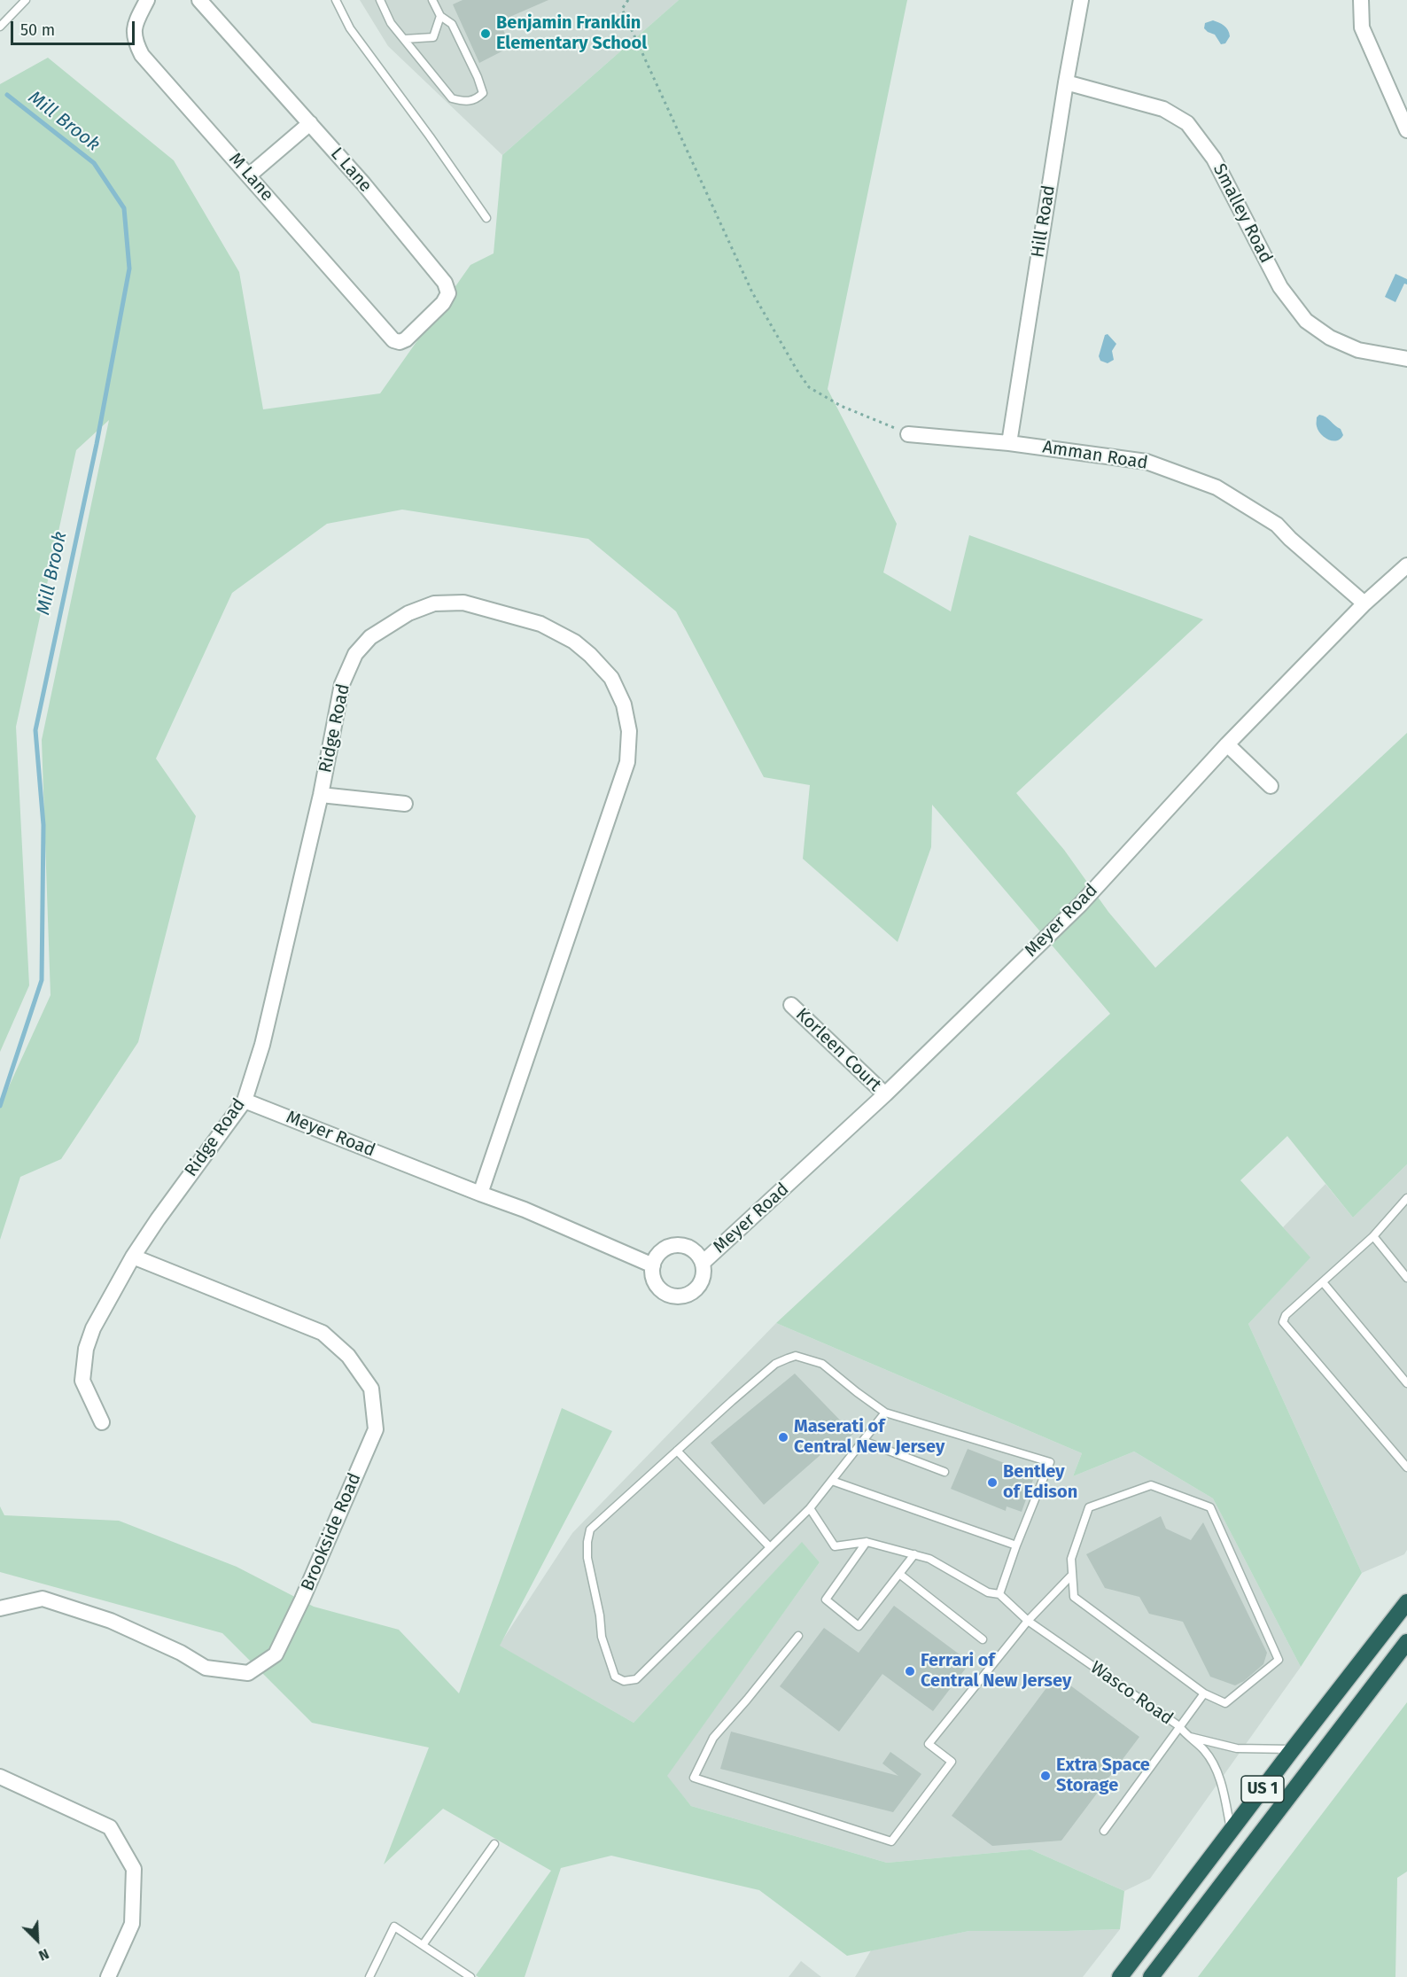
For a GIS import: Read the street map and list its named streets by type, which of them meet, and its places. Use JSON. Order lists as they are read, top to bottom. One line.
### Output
{"streets":{"highway":["US 1"],"street":["L Lane","M Lane","Smalley Road","Hill Road","Amman Road","Ridge Road","Meyer Road","Korleen Court","Brookside Road"],"lane":["Wasco Road"]},"crossings":[["L Lane","M Lane"],["Smalley Road","Hill Road"],["Hill Road","Amman Road"],["Amman Road","Meyer Road"],["Ridge Road","Meyer Road"],["Ridge Road","Brookside Road"],["Meyer Road","Korleen Court"],["Wasco Road","US 1"]],"water":["Mill Brook"],"places":["Benjamin Franklin Elementary School","Maserati of Central New Jersey","Bentley of Edison","Ferrari of Central New Jersey","Extra Space Storage"],"scale_bar":"50 m","north":"bottom right"}
